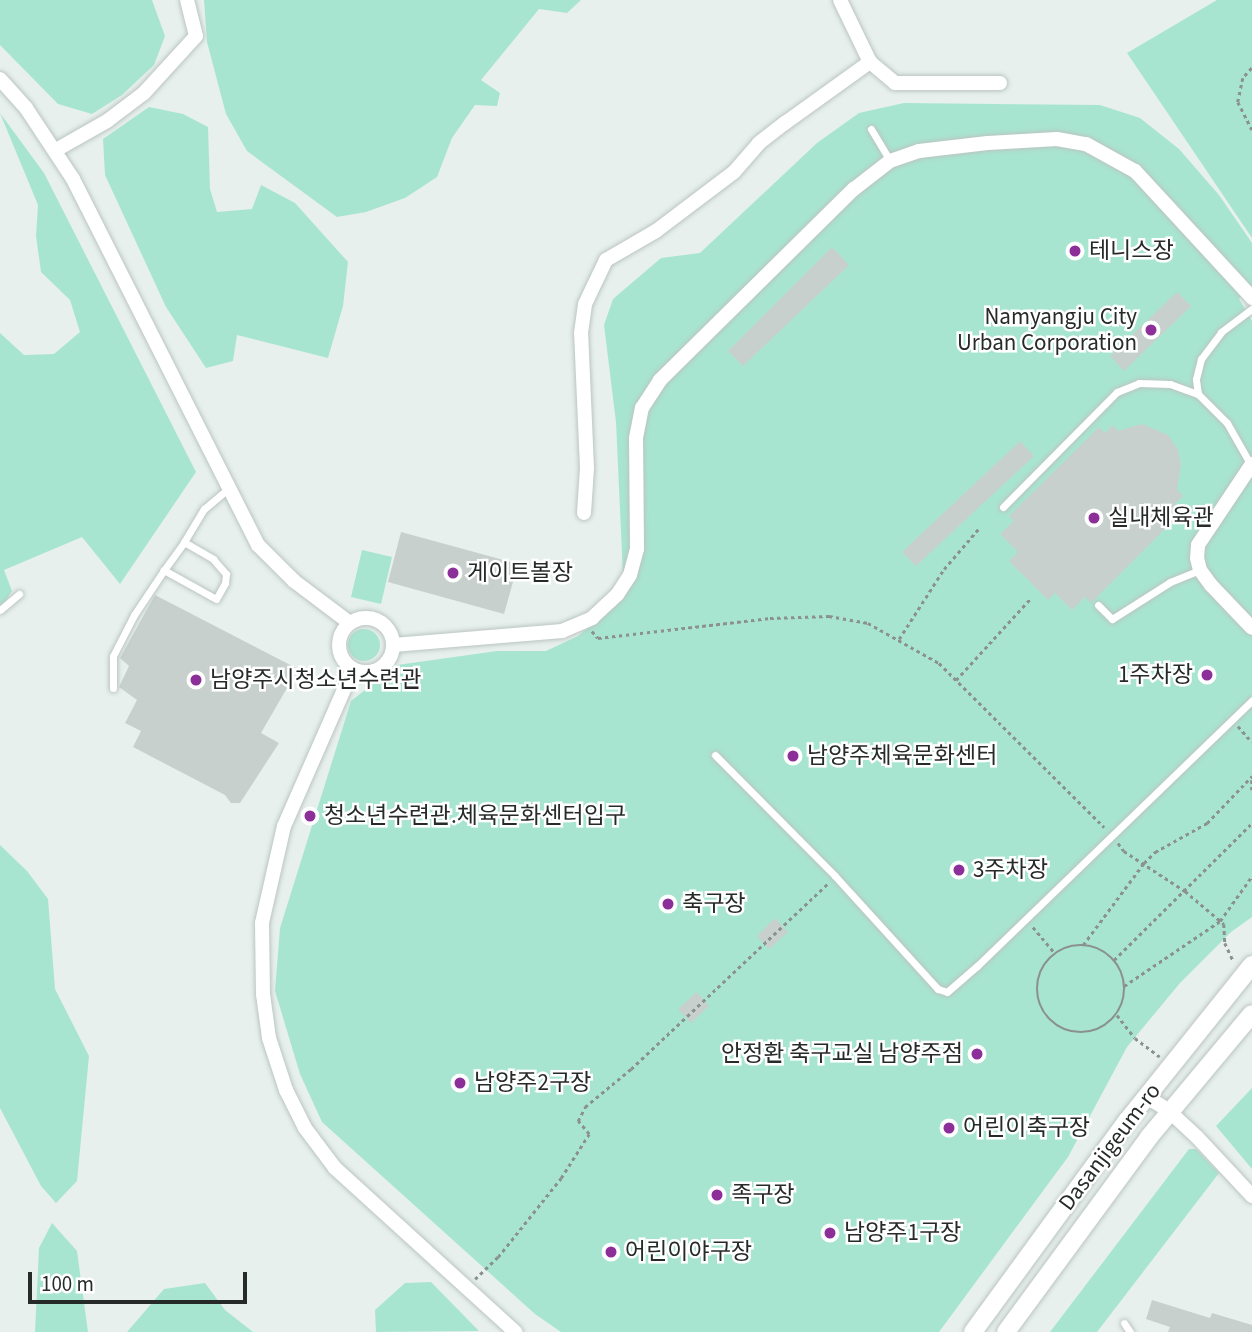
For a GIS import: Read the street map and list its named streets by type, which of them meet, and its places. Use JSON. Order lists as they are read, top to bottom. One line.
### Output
{"streets":{"street":["Dasanjigeum-ro"]},"places":["테니스장","Namyangju City Urban Corporation","실내체육관","게이트볼장","1주차장","남양주시청소년수련관","남양주체육문화센터","청소년수련관.체육문화센터입구","3주차장","축구장","안정환 축구교실 남양주점","남양주2구장","어린이축구장","족구장","남양주1구장","어린이야구장"],"scale_bar":"100 m"}
